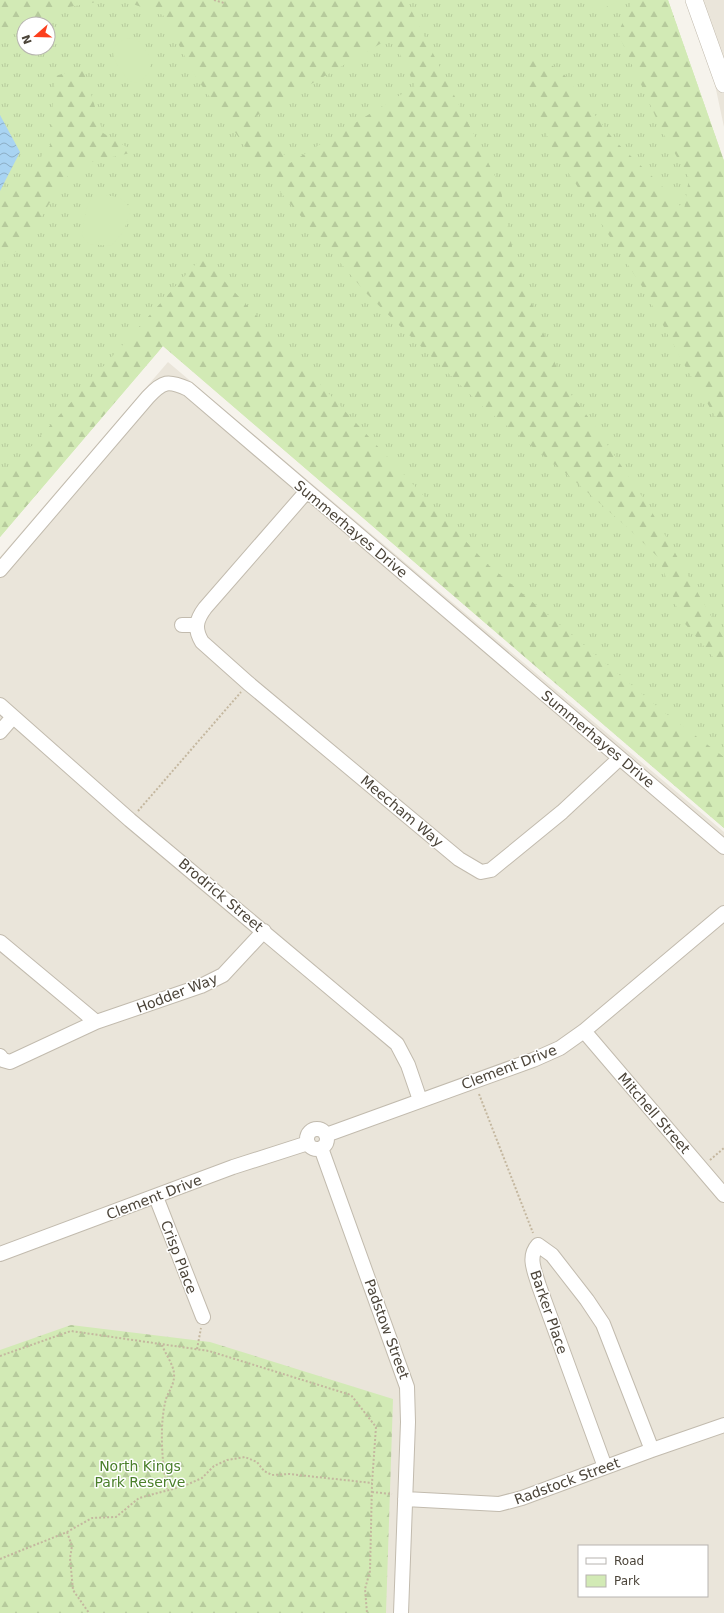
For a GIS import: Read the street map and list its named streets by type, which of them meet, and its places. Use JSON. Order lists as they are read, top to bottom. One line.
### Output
{"streets":{"street":["Summerhayes Drive","Meecham Way","Brodrick Street","Hodder Way","Clement Drive","Mitchell Street","Crisp Place","Barker Place","Padstow Street","Radstock Street"]},"crossings":[["Summerhayes Drive","Meecham Way"],["Brodrick Street","Hodder Way"],["Brodrick Street","Clement Drive"],["Clement Drive","Mitchell Street"],["Clement Drive","Crisp Place"],["Clement Drive","Padstow Street"],["Barker Place","Radstock Street"],["Padstow Street","Radstock Street"]],"parks":["North Kings Park Reserve"],"legend":["Road","Park"],"north":"left"}
